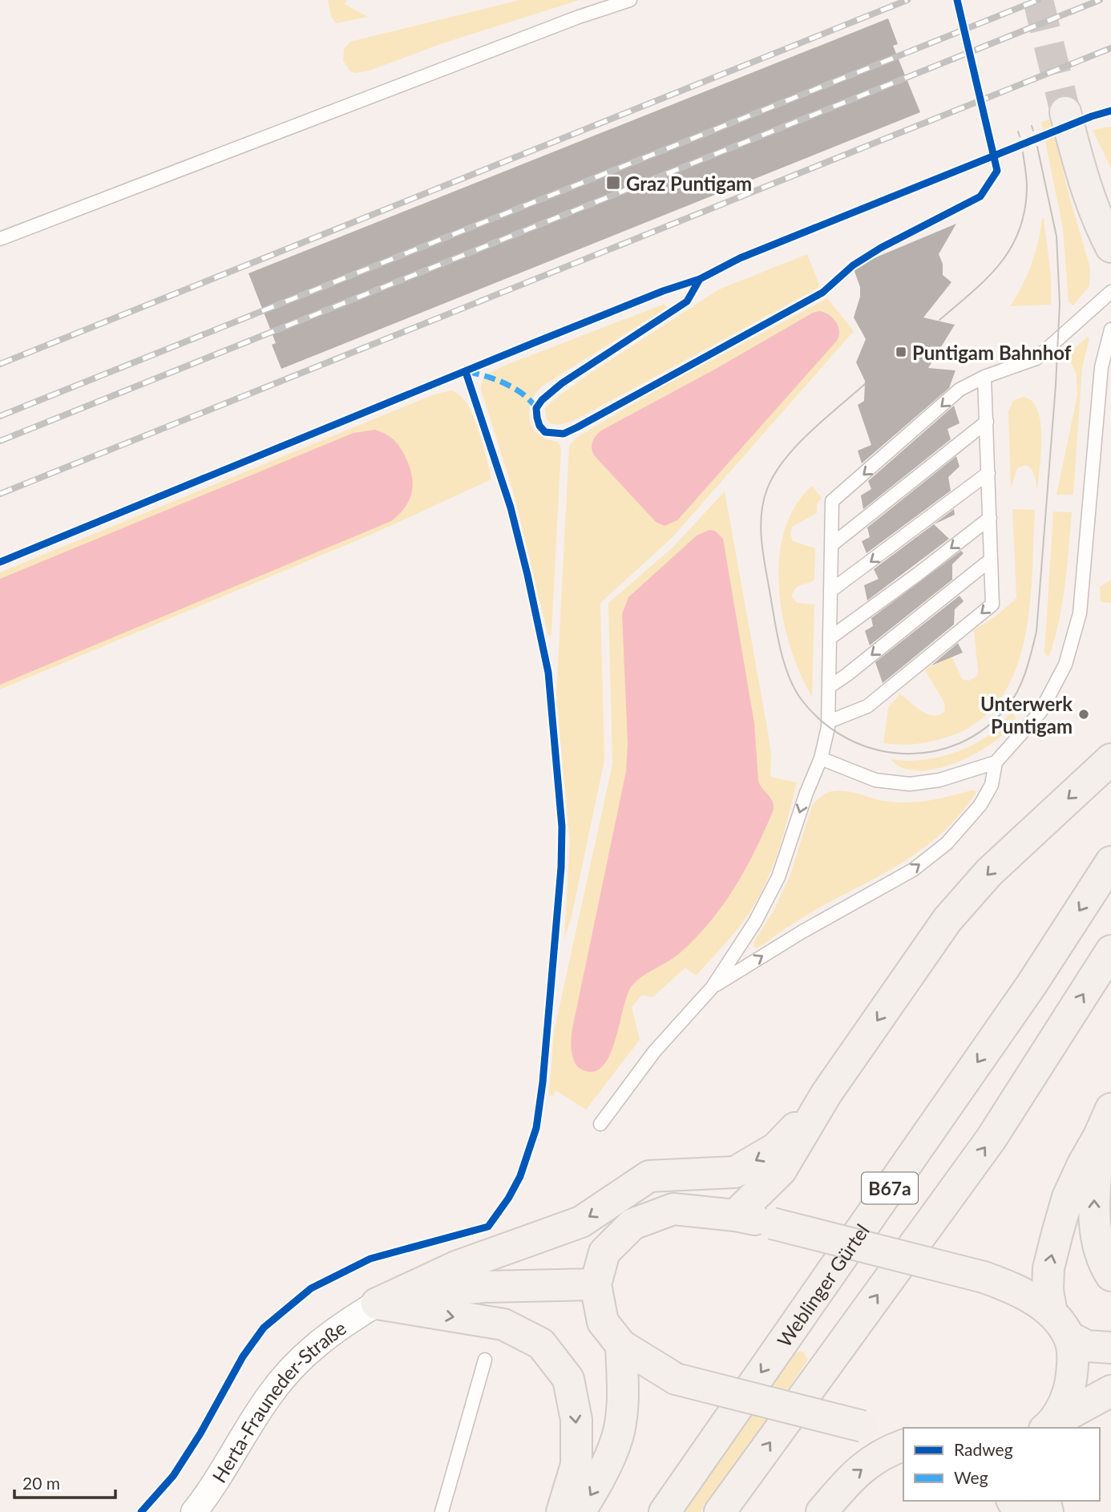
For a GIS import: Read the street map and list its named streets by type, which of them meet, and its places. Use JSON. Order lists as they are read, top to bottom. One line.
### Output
{"streets":{"main road":["B67a","Weblinger Gürtel"],"street":["Herta-Frauneder-Straße"]},"places":{"transit":["Graz Puntigam","Puntigam Bahnhof"],"other":["Unterwerk Puntigam"]},"legend":["Radweg","Weg"],"scale_bar":"20 m"}
